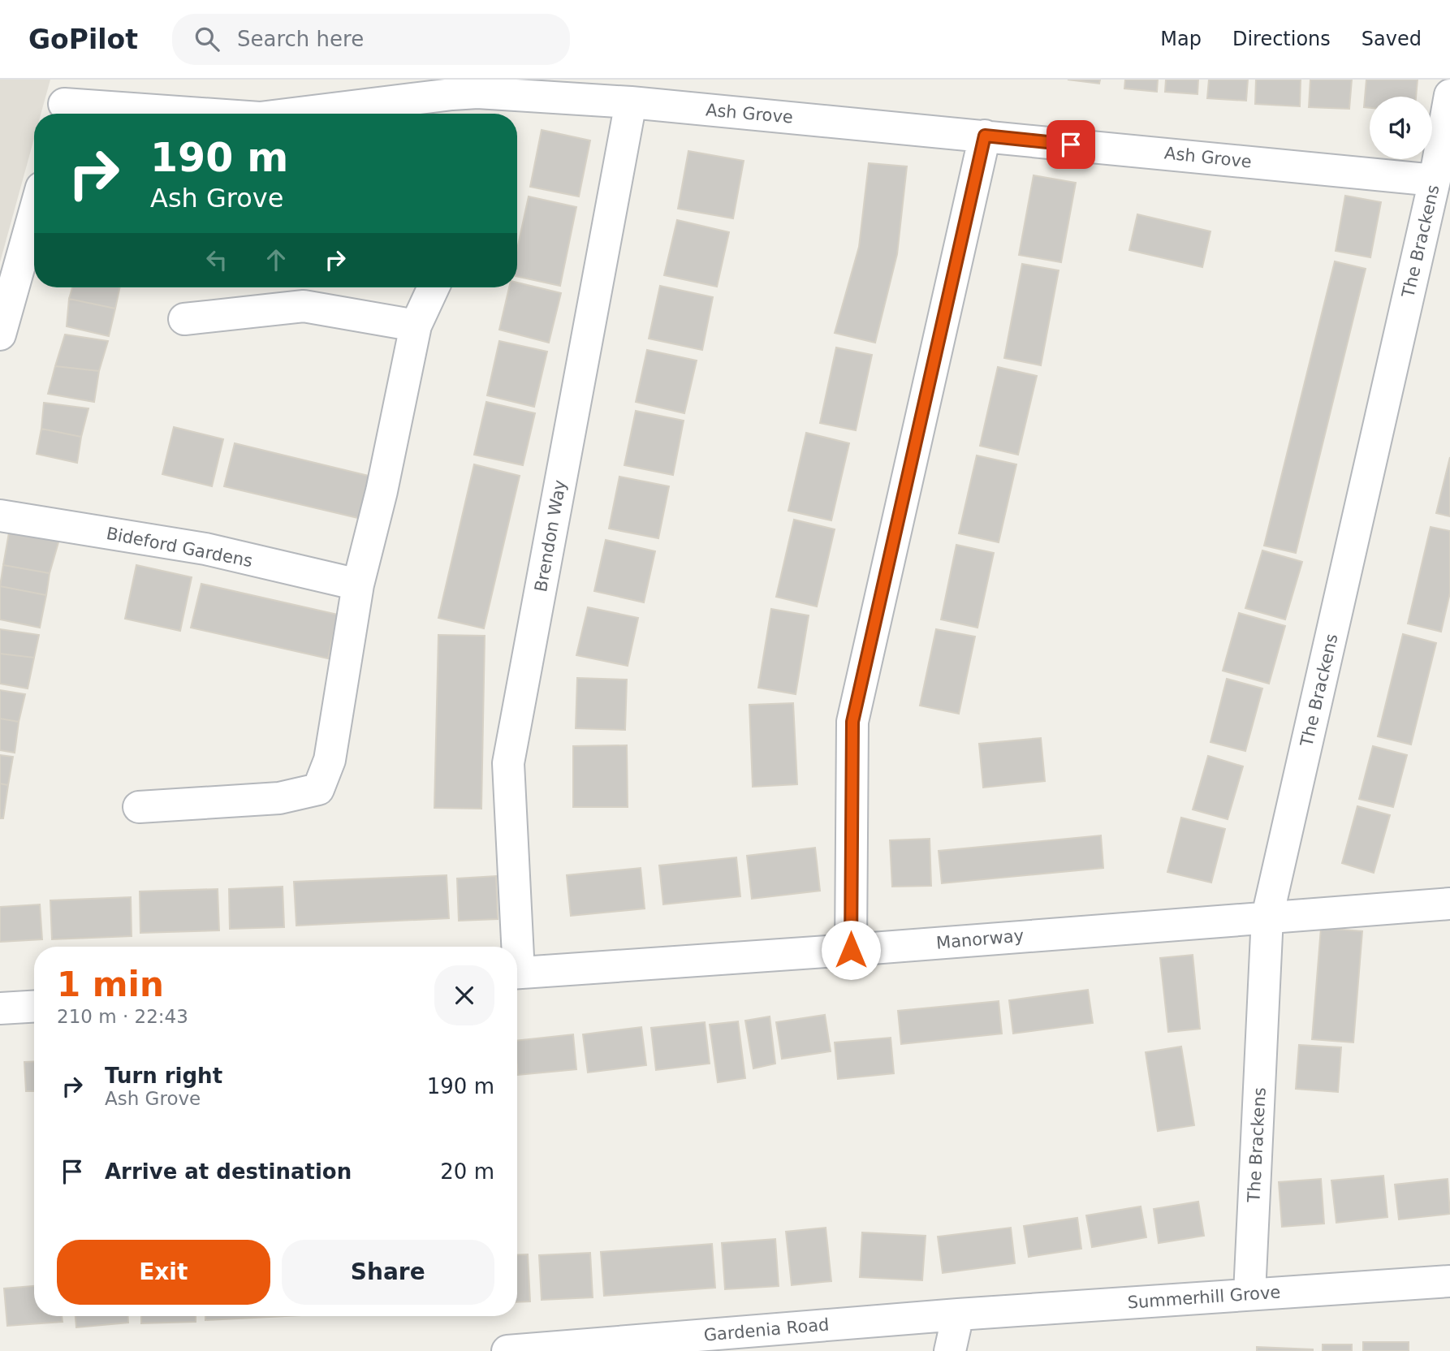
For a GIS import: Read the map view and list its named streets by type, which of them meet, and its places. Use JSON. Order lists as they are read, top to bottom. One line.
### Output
{"streets":{"street":["Ash Grove","The Brackens","Brendon Way","Bideford Gardens","Manorway","Summerhill Grove","Gardenia Road"]},"crossings":[["Ash Grove","The Brackens"],["Ash Grove","Brendon Way"],["The Brackens","Manorway"],["The Brackens","Summerhill Grove"],["Summerhill Grove","Gardenia Road"]],"page":{"header":"GoPilot","search":"Search here","nav":["Map","Directions","Saved"],"turn":["190 m","Ash Grove"],"heading":["1 min","210 m · 22:43"],"list":[{"name":"Turn right","note":"Ash Grove","value":"190 m"},{"name":"Arrive at destination","value":"20 m"}],"buttons":["Exit","Share"]}}
